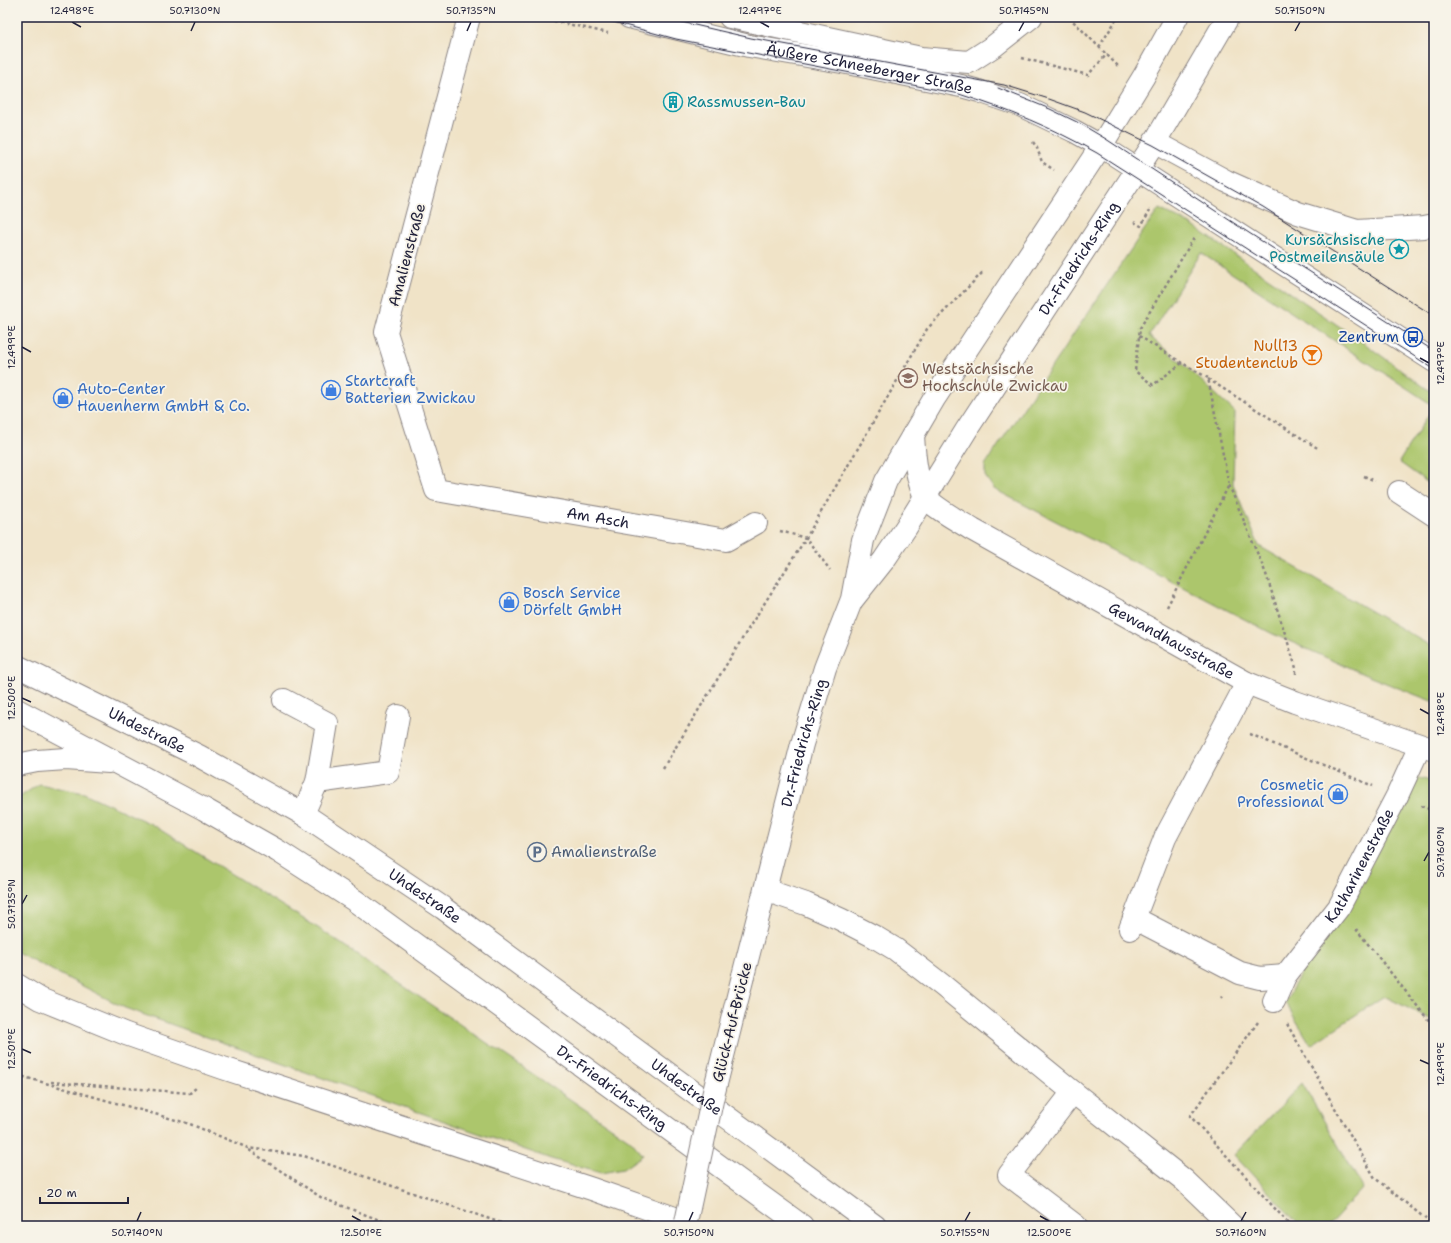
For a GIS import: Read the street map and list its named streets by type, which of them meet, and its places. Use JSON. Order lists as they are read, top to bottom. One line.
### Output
{"streets":{"main road":["Äußere Schneeberger Straße","Amalienstraße","Dr.-Friedrichs-Ring","Am Asch","Gewandhausstraße","Uhdestraße","Katharinenstraße","Glück-Auf-Brücke"]},"crossings":[["Äußere Schneeberger Straße","Dr.-Friedrichs-Ring"],["Amalienstraße","Am Asch"],["Dr.-Friedrichs-Ring","Gewandhausstraße"],["Dr.-Friedrichs-Ring","Glück-Auf-Brücke"],["Gewandhausstraße","Katharinenstraße"]],"places":{"building":["Rassmussen-Bau"],"place":["Kursächsische Postmeilensäule"],"bus stop":["Zentrum"],"bar":["Null13 Studentenclub"],"school or university":["Westsächsische Hochschule Zwickau"],"shop":["Startcraft Batterien Zwickau","Auto-Center Hauenherm GmbH & Co.","Bosch Service Dörfelt GmbH","Cosmetic Professional"],"parking":["Amalienstraße"]},"scale_bar":"20 m","coordinates":["12.498°E","50.7130°N","50.7135°N","12.497°E","50.7145°N","50.7150°N","12.499°E","12.500°E","50.7160°N","12.501°E","50.7140°N","50.7155°N"]}
